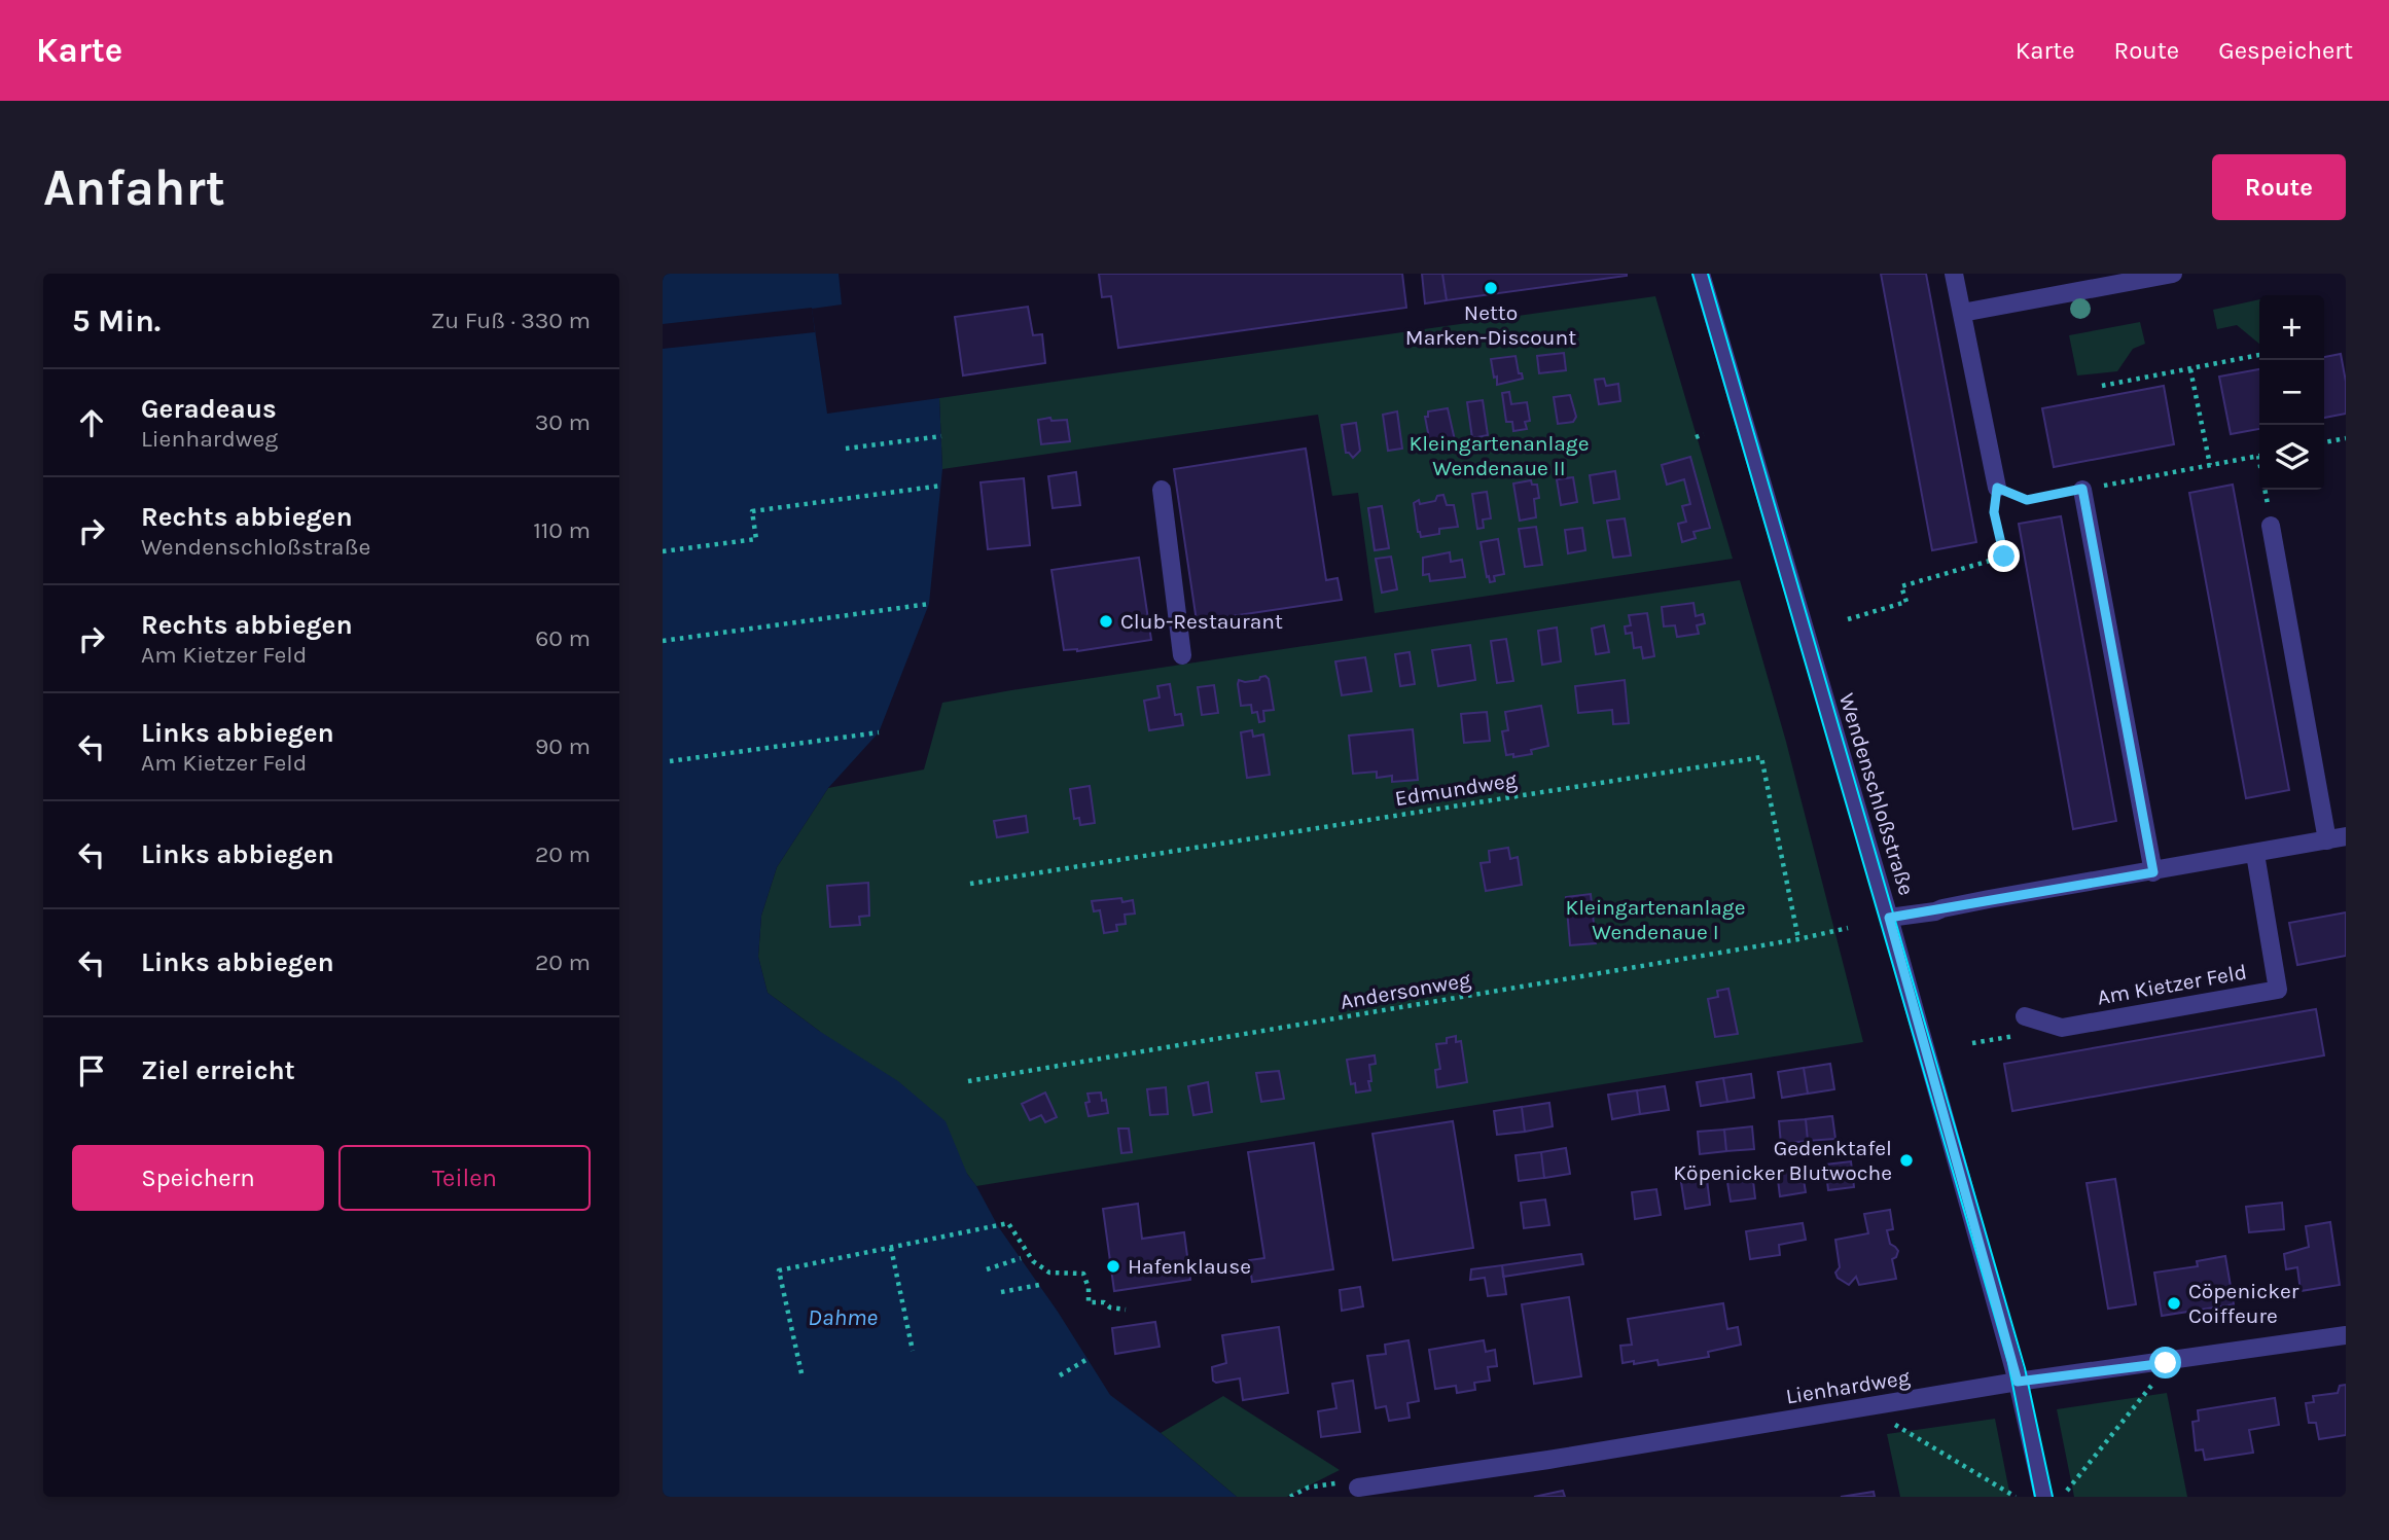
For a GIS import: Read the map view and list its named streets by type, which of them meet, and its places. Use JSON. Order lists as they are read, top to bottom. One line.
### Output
{"streets":{"street":["Wendenschloßstraße","Am Kietzer Feld","Lienhardweg"],"path":["Edmundweg","Andersonweg"]},"crossings":[["Edmundweg","Andersonweg"],["Wendenschloßstraße","Lienhardweg"]],"water":["Dahme"],"parks":["Kleingartenanlage Wendenaue II","Kleingartenanlage Wendenaue I"],"places":["Netto Marken-Discount","Club-Restaurant","Gedenktafel Köpenicker Blutwoche","Hafenklause","Cöpenicker Coiffeure"],"page":{"header":"Karte","nav":["Karte","Route","Gespeichert"],"buttons":["Route",["Speichern","Teilen"]],"title":"Anfahrt","heading":["5 Min.","Zu Fuß · 330 m"],"map_buttons":["+","−"],"list":[["Geradeaus","Lienhardweg","30 m"],["Rechts abbiegen","Wendenschloßstraße","110 m"],["Rechts abbiegen","Am Kietzer Feld","60 m"],["Links abbiegen","Am Kietzer Feld","90 m"],["Links abbiegen","20 m"],["Links abbiegen","20 m"],"Ziel erreicht"]}}
